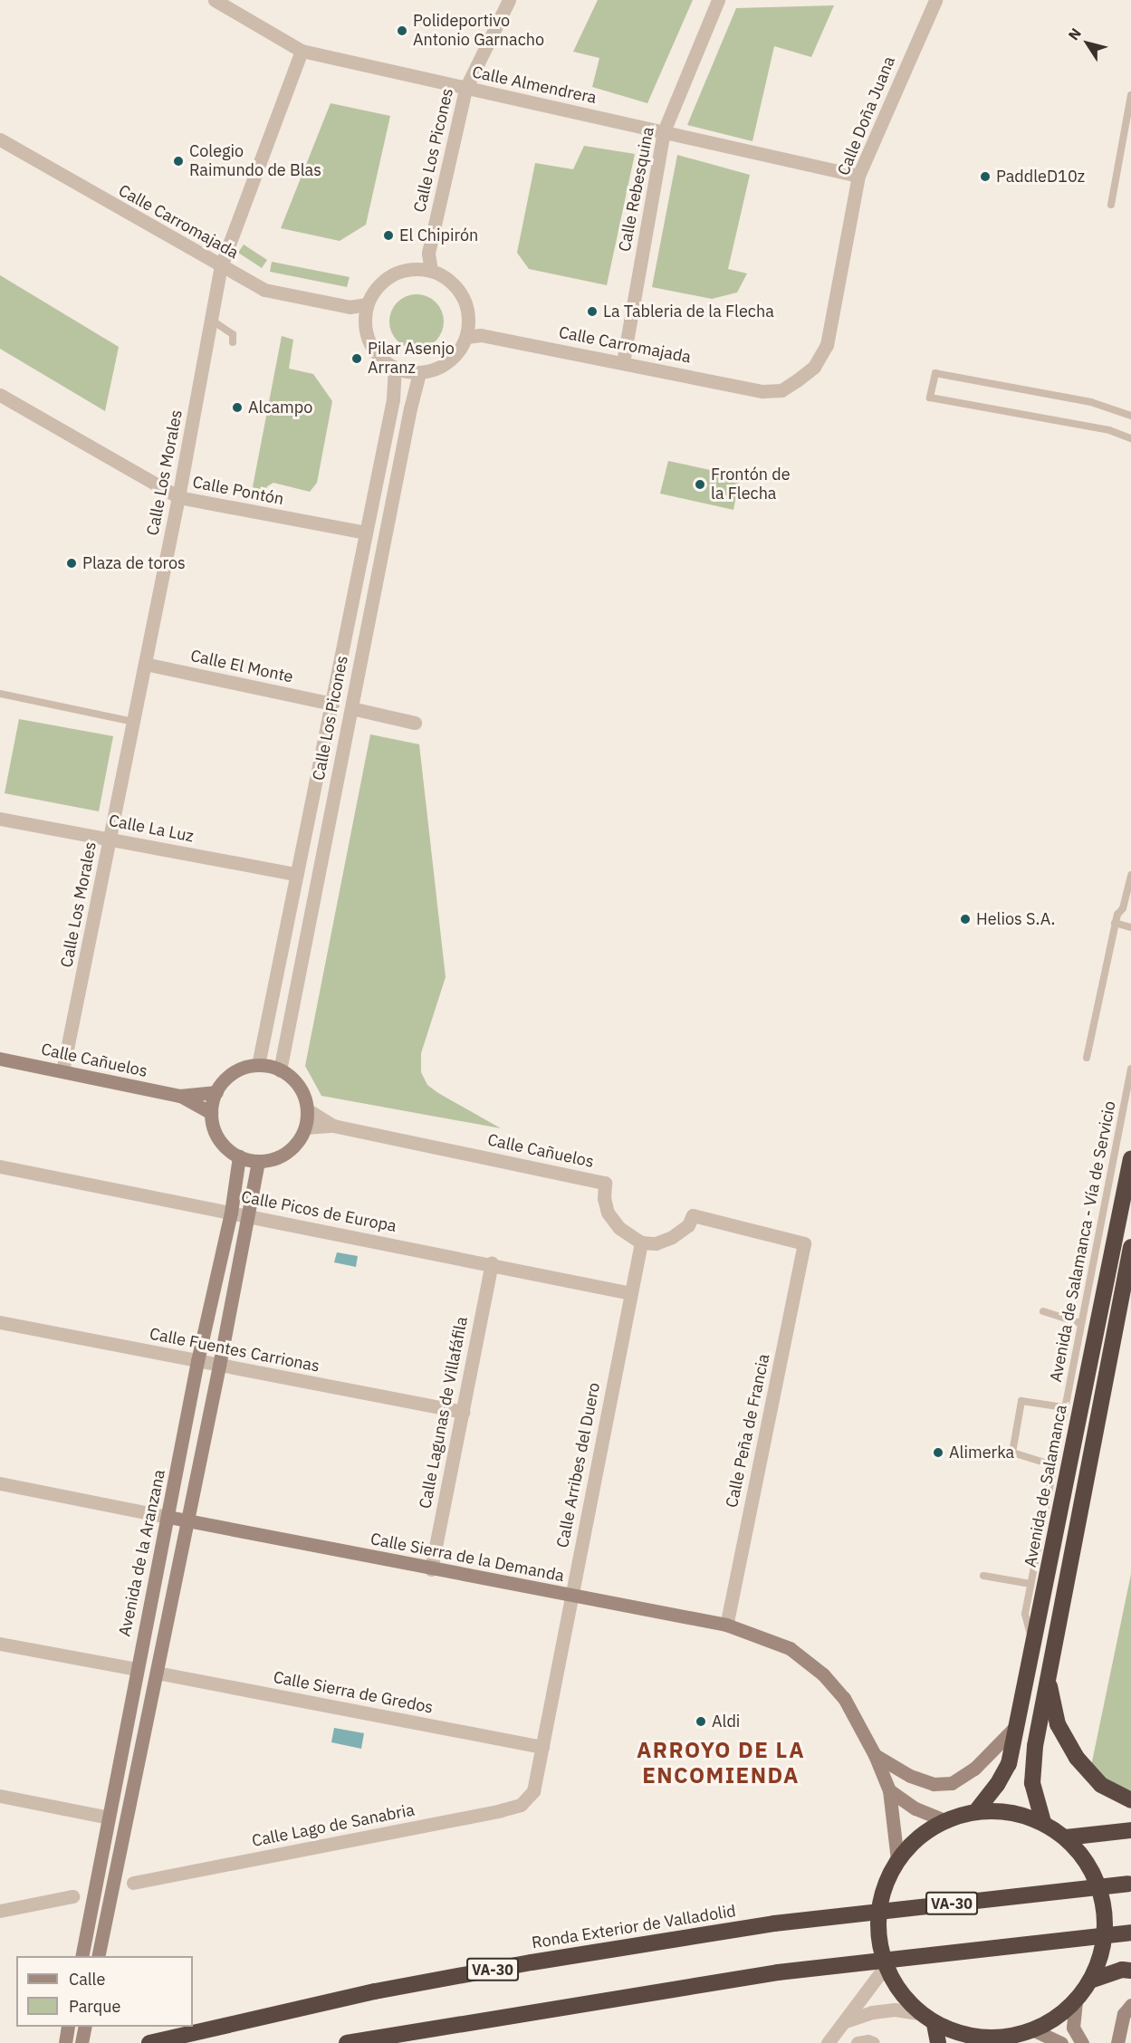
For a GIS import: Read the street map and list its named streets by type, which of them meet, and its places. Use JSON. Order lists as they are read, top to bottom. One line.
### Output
{"streets":{"highway":["Avenida de Salamanca","VA-30","Ronda Exterior de Valladolid"],"street":["Calle Almendrera","Calle Doña Juana","Calle Los Picones","Calle Rebesquina","Calle Carromajada","Calle Los Morales","Calle Pontón","Calle El Monte","Calle La Luz","Calle Cañuelos","Calle Picos de Europa","Calle Fuentes Carrionas","Calle Lagunas de Villafáfila","Calle Peña de Francia","Calle Arribes del Duero","Avenida de la Aranzana","Calle Sierra de la Demanda","Calle Sierra de Gredos","Calle Lago de Sanabria"],"lane":["Avenida de Salamanca - Vía de Servicio"]},"crossings":[["Calle Almendrera","Calle Doña Juana"],["Calle Almendrera","Calle Los Picones"],["Calle Almendrera","Calle Rebesquina"],["Calle Almendrera","Calle Los Morales"],["Calle Doña Juana","Calle Carromajada"],["Calle Los Picones","Calle Carromajada"],["Calle Los Picones","Calle Pontón"],["Calle Los Picones","Calle El Monte"],["Calle Los Picones","Calle La Luz"],["Calle Los Picones","Calle Cañuelos"],["Calle Los Picones","Avenida de la Aranzana"],["Calle Rebesquina","Calle Carromajada"],["Calle Carromajada","Calle Los Morales"],["Calle Los Morales","Calle Pontón"],["Calle Los Morales","Calle El Monte"],["Calle Los Morales","Calle La Luz"],["Calle Los Morales","Calle Cañuelos"],["Calle Cañuelos","Calle Peña de Francia"],["Calle Cañuelos","Calle Arribes del Duero"],["Calle Cañuelos","Avenida de la Aranzana"],["Calle Picos de Europa","Calle Lagunas de Villafáfila"],["Calle Picos de Europa","Calle Arribes del Duero"],["Calle Picos de Europa","Avenida de la Aranzana"],["Avenida de Salamanca - Vía de Servicio","Avenida de Salamanca"],["Calle Fuentes Carrionas","Calle Lagunas de Villafáfila"],["Calle Fuentes Carrionas","Avenida de la Aranzana"],["Calle Lagunas de Villafáfila","Calle Sierra de la Demanda"],["Calle Peña de Francia","Calle Arribes del Duero"],["Calle Peña de Francia","Calle Sierra de la Demanda"],["Calle Arribes del Duero","Calle Sierra de la Demanda"],["Calle Arribes del Duero","Calle Sierra de Gredos"],["Calle Arribes del Duero","Calle Lago de Sanabria"],["Avenida de la Aranzana","Calle Sierra de la Demanda"]],"districts":["ARROYO DE LA ENCOMIENDA"],"places":["Polideportivo Antonio Garnacho","Colegio Raimundo de Blas","PaddleD10z","El Chipirón","La Tableria de la Flecha","Pilar Asenjo Arranz","Alcampo","Frontón de la Flecha","Plaza de toros","Helios S.A.","Alimerka","Aldi"],"legend":["Calle","Parque"],"north":"top left"}
